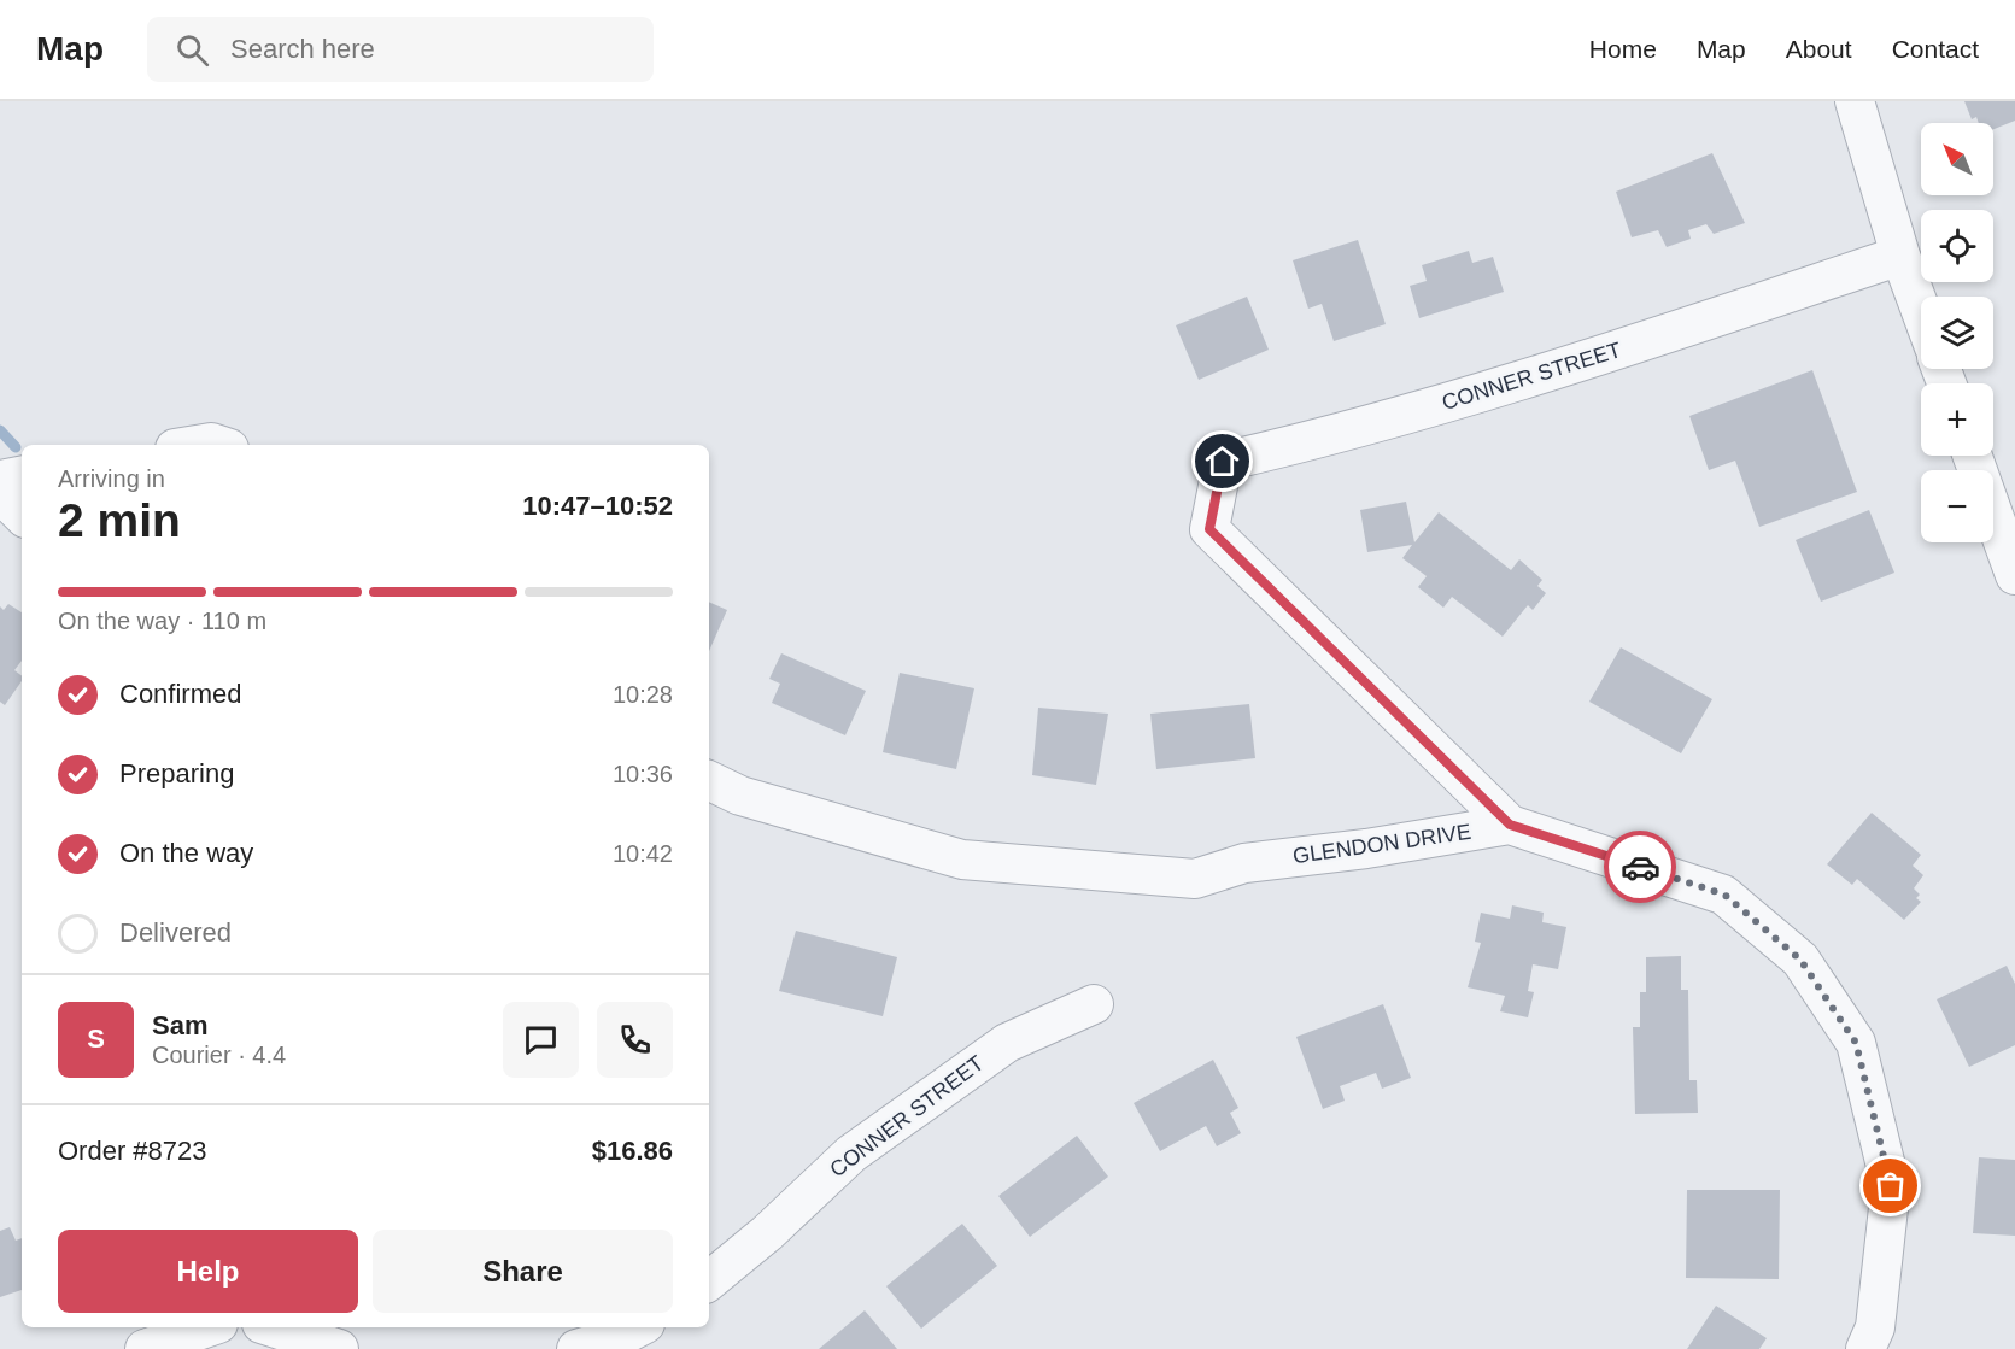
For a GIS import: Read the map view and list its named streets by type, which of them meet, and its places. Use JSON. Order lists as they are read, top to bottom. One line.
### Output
{"streets":{"street":["CONNER STREET","GLENDON DRIVE"]},"crossings":[["CONNER STREET","GLENDON DRIVE"]],"north":"top left","page":{"header":"Map","search":"Search here","nav":["Home","Map","About","Contact"],"map_buttons":["+","−"],"heading":["2 min","Arriving in","10:47–10:52"],"panel":["Sam","Courier · 4.4","Order #8723","$16.86"],"bar":"On the way · 110 m","list":[["Confirmed","10:28"],["Preparing","10:36"],["On the way","10:42"],"Delivered"],"round":"S","buttons":["Help","Share"]}}
